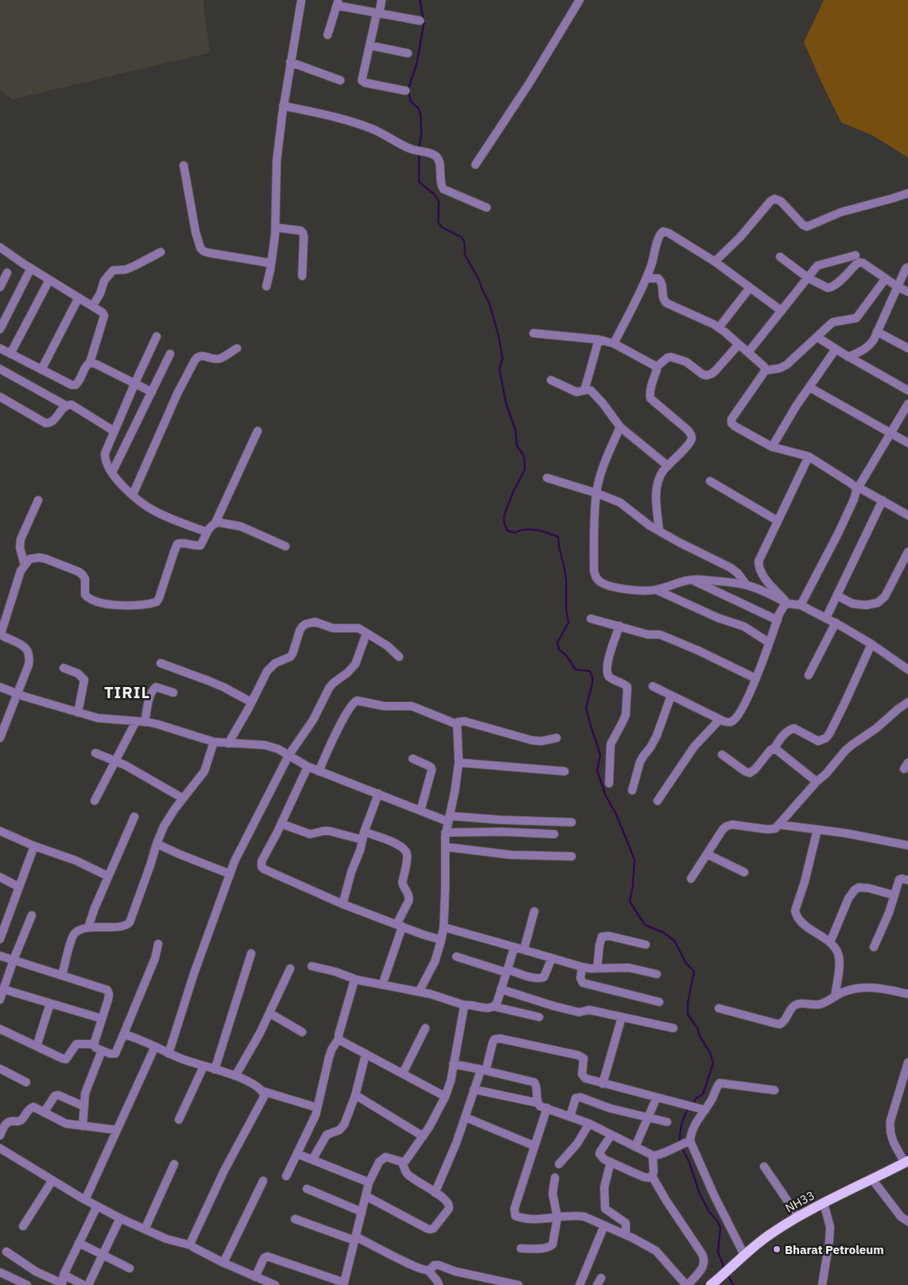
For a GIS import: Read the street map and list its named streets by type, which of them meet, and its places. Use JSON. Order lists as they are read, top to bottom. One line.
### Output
{"streets":{"main road":["NH33"]},"districts":["TIRIL"],"places":["Bharat Petroleum"]}
